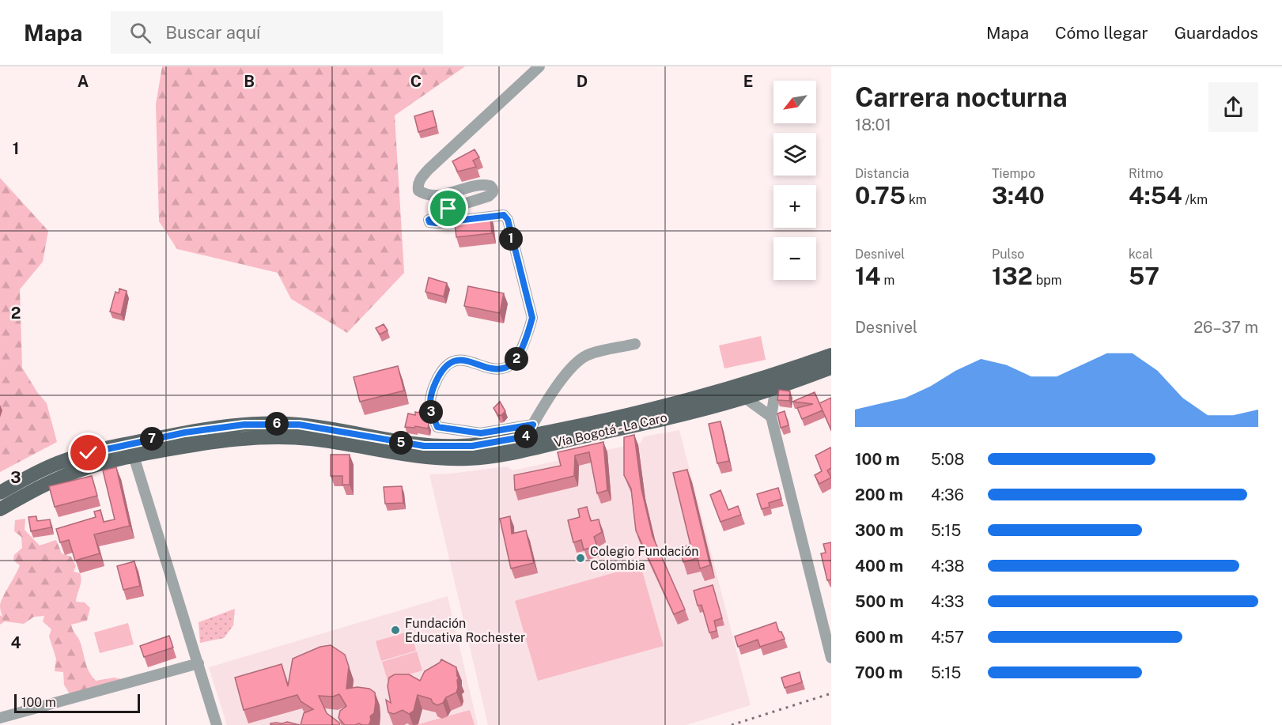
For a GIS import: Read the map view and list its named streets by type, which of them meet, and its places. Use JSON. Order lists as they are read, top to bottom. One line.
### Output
{"streets":{"main road":["Vía Bogotá - La Caro"]},"places":["Colegio Fundación Colombia","Fundación Educativa Rochester"],"scale_bar":"100 m","north":"bottom left","page":{"header":"Mapa","search":"Buscar aquí","nav":["Mapa","Cómo llegar","Guardados"],"heading":["Carrera nocturna","18:01"],"map_buttons":["+","−"],"stats":[["Distancia","0.75 km"],["Tiempo","3:40"],["Ritmo","4:54 /km"],["Desnivel","14 m"],["Pulso","132 bpm"],["kcal","57"]],"pins":["1","2","3","6","4","7","5"],"chart":["Desnivel","26–37 m"],"list":[{"name":"100 m","note":"5:08"},{"name":"200 m","note":"4:36"},{"name":"300 m","note":"5:15"},{"name":"400 m","note":"4:38"},{"name":"500 m","note":"4:33"},{"name":"600 m","note":"4:57"},{"name":"700 m","note":"5:15"}],"scale":"100 m"},"grid":{"columns":["A","B","C","D","E"],"rows":["1","2","3","4"]}}
